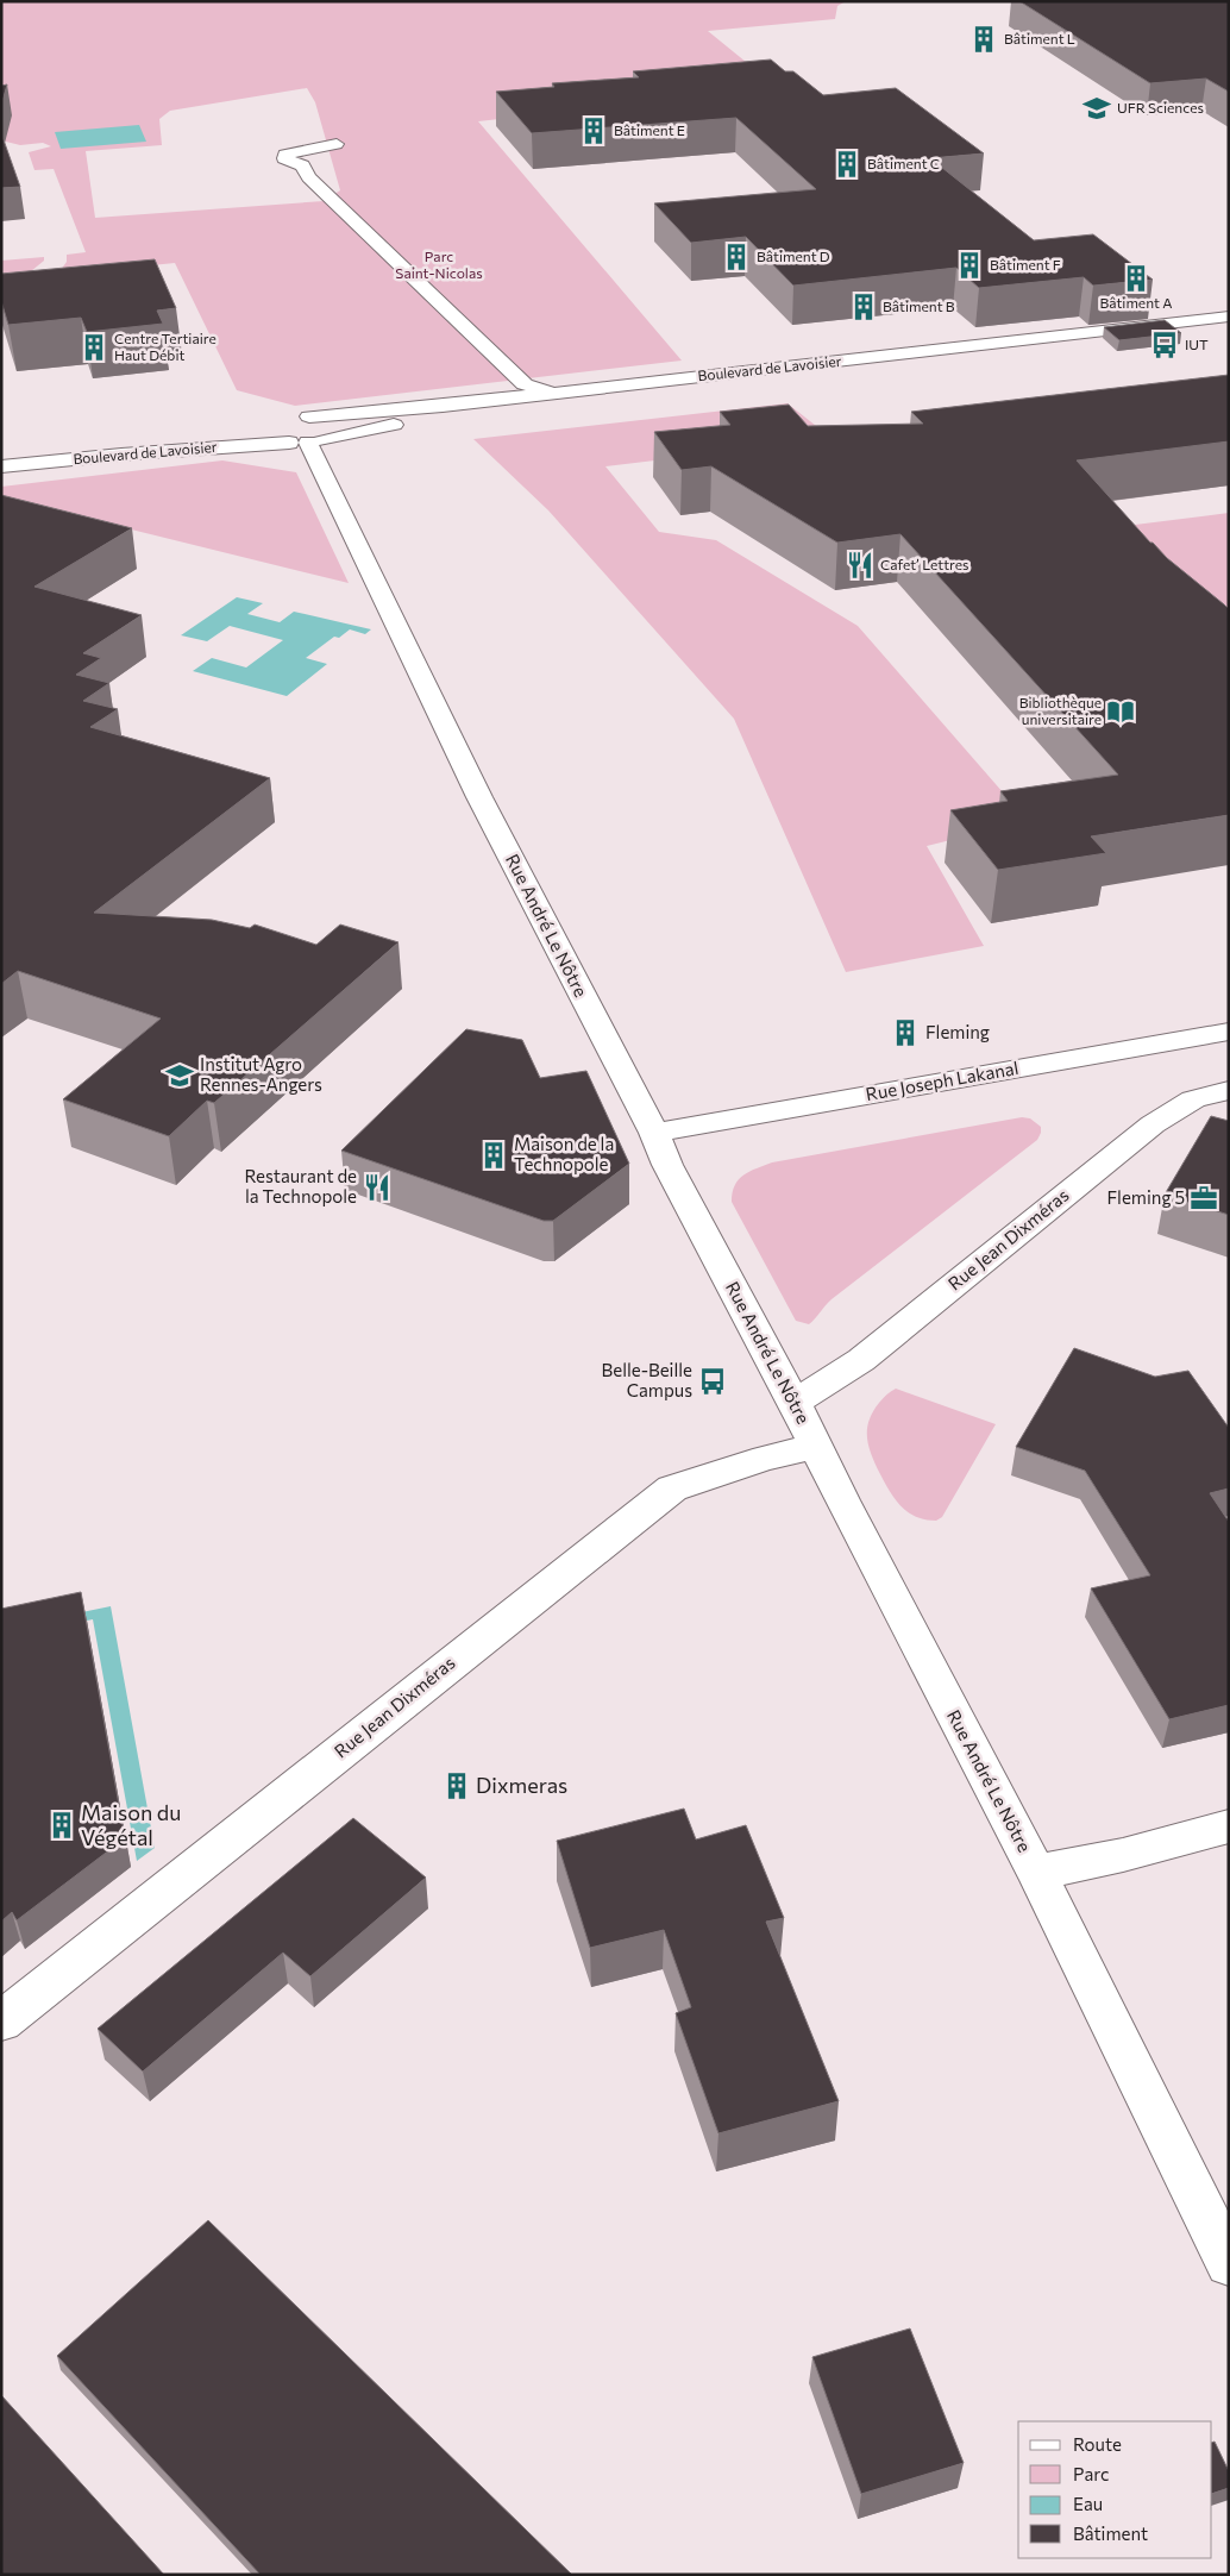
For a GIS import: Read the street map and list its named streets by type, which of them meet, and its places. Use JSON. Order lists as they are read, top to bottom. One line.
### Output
{"streets":{"street":["Boulevard de Lavoisier","Rue André Le Nôtre","Rue Joseph Lakanal","Rue Jean Dixméras"]},"crossings":[["Boulevard de Lavoisier","Rue André Le Nôtre"],["Rue André Le Nôtre","Rue Joseph Lakanal"],["Rue André Le Nôtre","Rue Jean Dixméras"]],"parks":["Parc Saint-Nicolas"],"places":{"building":["Bâtiment L","Bâtiment E","Bâtiment C","Bâtiment D","Bâtiment F","Bâtiment A","Bâtiment B","Centre Tertiaire Haut Débit","Fleming","Maison de la Technopole","Dixmeras","Maison du Végétal"],"school or university":["UFR Sciences","Institut Agro Rennes-Angers"],"bus stop":["IUT","Belle-Beille Campus"],"restaurant":["Cafet’ Lettres","Restaurant de la Technopole"],"library":["Bibliothèque universitaire"],"office":["Fleming 5"]},"legend":["Route","Parc","Eau","Bâtiment"]}
